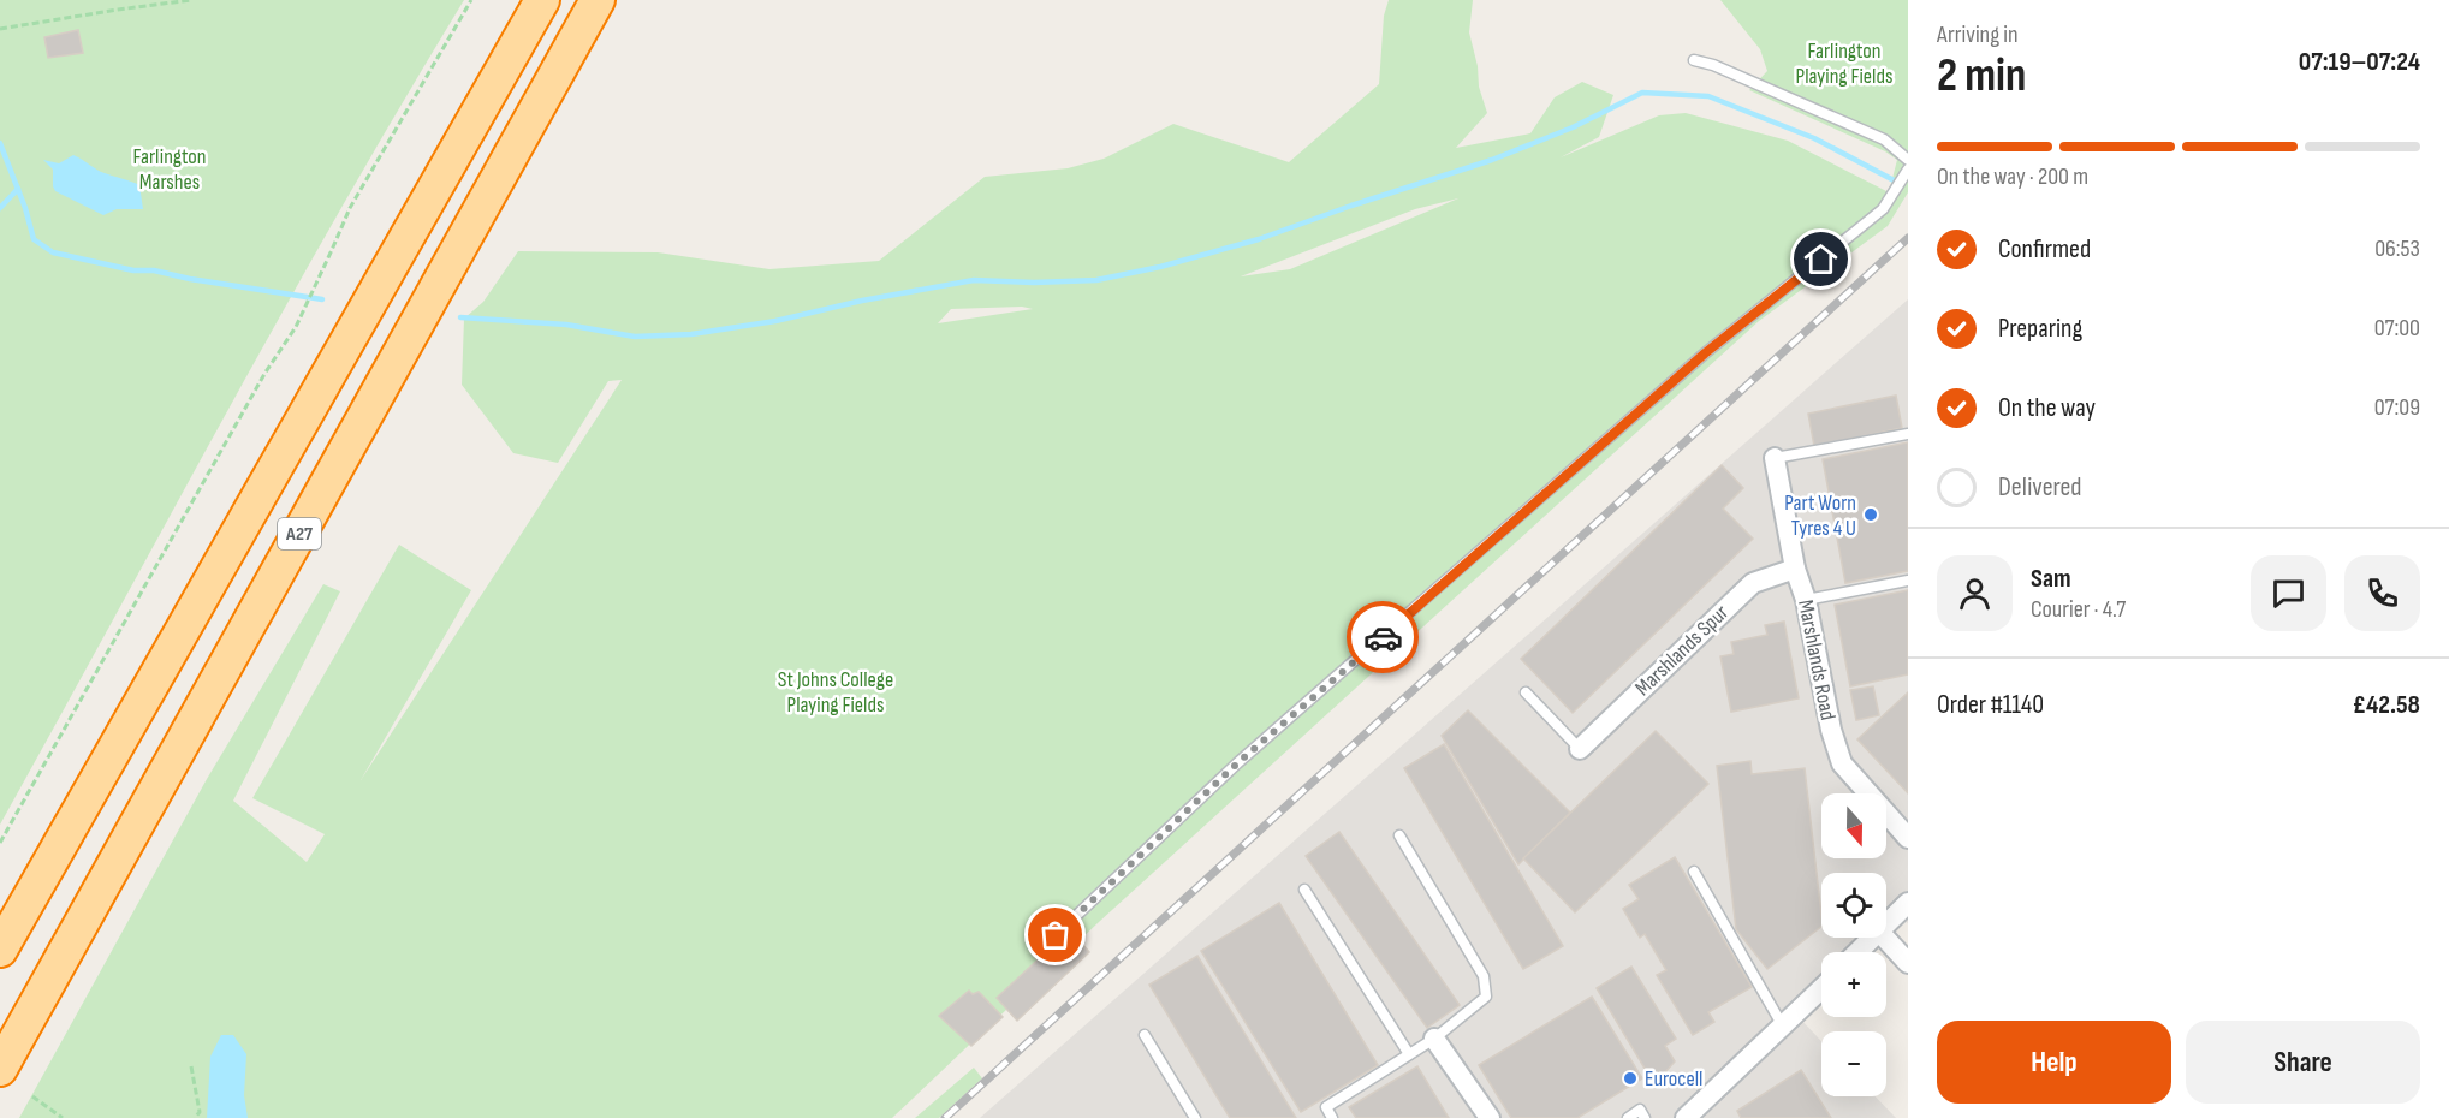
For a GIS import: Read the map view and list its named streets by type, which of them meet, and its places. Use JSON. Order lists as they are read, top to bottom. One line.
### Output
{"streets":{"highway":["A27"],"street":["Marshlands Spur","Marshlands Road"]},"crossings":[["Marshlands Spur","Marshlands Road"]],"parks":["Farlington Playing Fields","Farlington Marshes","St Johns College Playing Fields"],"places":["Part Worn Tyres 4 U","Eurocell"],"north":"bottom","page":{"heading":["2 min","Arriving in","07:19–07:24"],"panel":["Sam","Courier · 4.7","Order #1140","£42.58"],"bar":"On the way · 200 m","list":[["Confirmed","06:53"],["Preparing","07:00"],["On the way","07:09"],"Delivered"],"map_buttons":["+","−"],"buttons":["Help","Share"]}}
